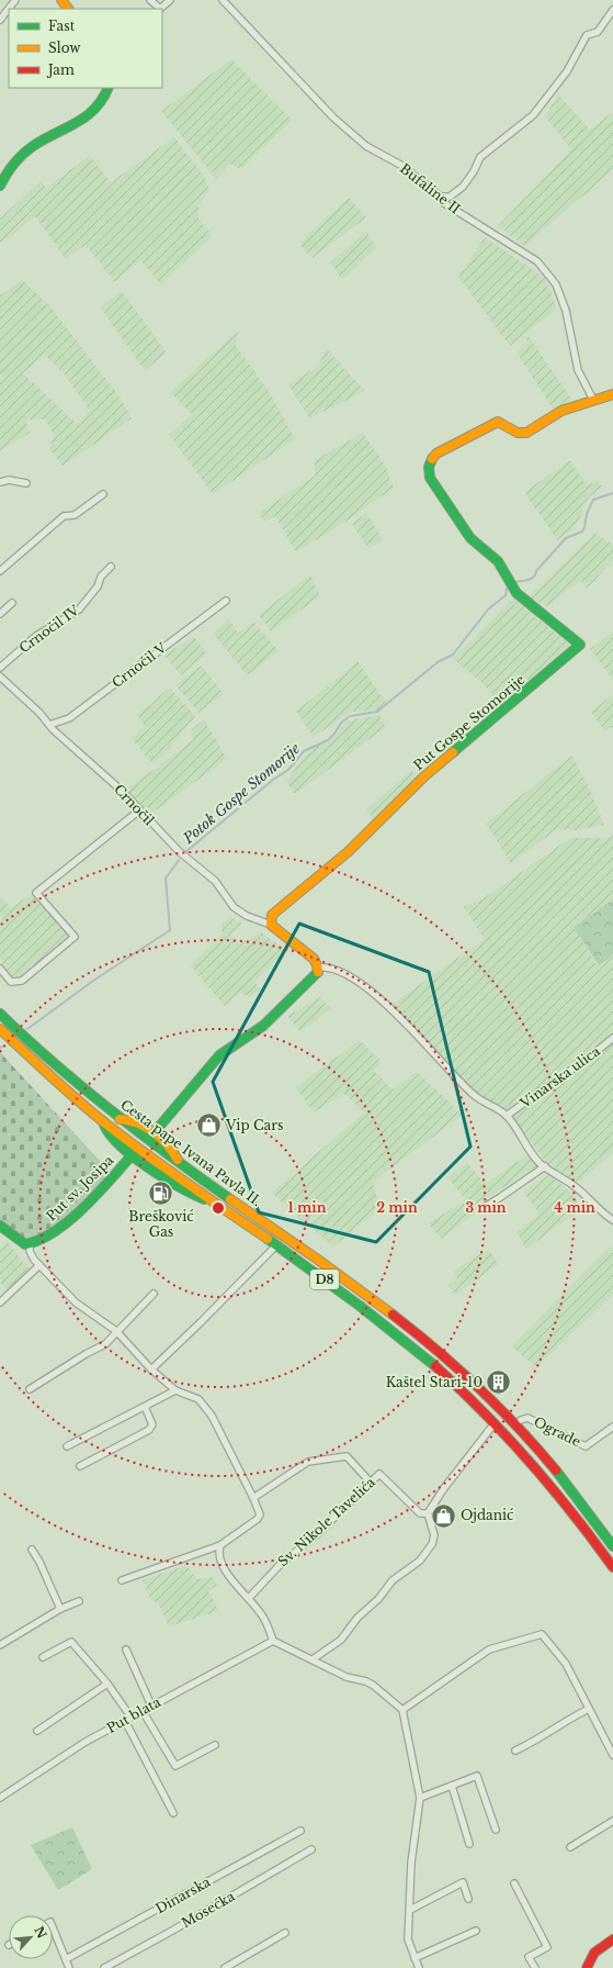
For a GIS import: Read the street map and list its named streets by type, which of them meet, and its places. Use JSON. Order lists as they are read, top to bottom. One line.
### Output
{"streets":{"main road":["Put Gospe Stomorije","Cesta pape Ivana Pavla II.","Put sv. Josipa","D8"],"street":["Bufaline II","Crnočil IV","Crnočil V","Crnočil","Vinarska ulica","Ograde","Sv. Nikole Tavelića","Put blata","Dinarska","Mosećka"]},"crossings":[["Bufaline II","Put Gospe Stomorije"],["Crnočil V","Crnočil"],["Put Gospe Stomorije","Crnočil"]],"water":["Potok Gospe Stomorije"],"places":{"shop":["Vip Cars","Ojdanić"],"fuel station":["Brešković Gas"],"building":["Kaštel Stari-10"]},"legend":["Fast","Slow","Jam"],"north":"top right","rings":["1 min","2 min","3 min","4 min"]}
